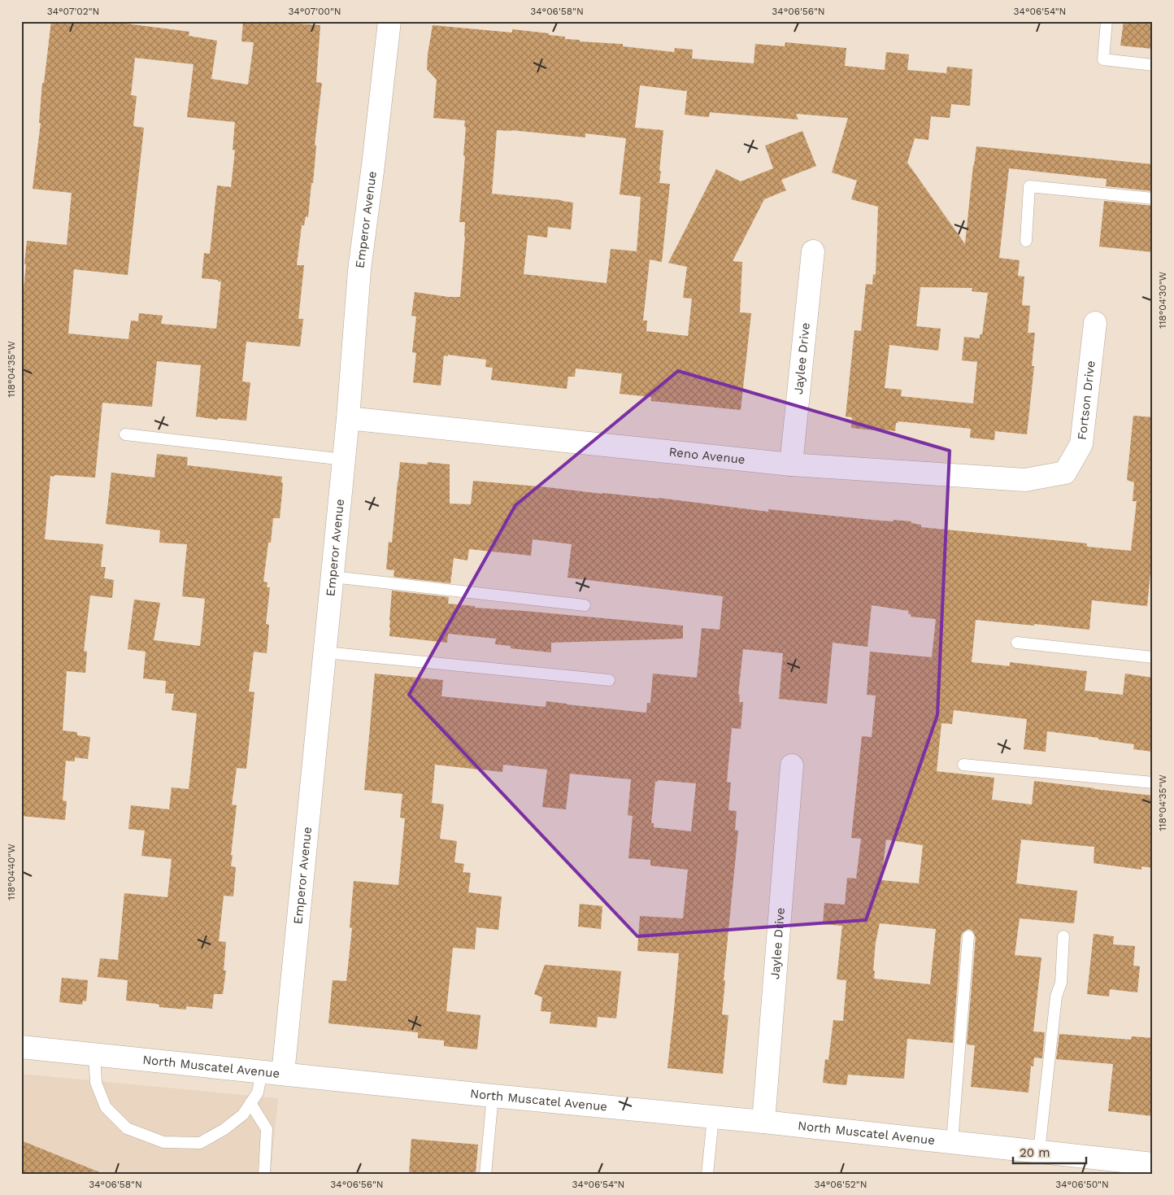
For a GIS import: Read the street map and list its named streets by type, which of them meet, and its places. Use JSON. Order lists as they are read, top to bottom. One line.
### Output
{"streets":{"street":["Emperor Avenue","Jaylee Drive","Fortson Drive","Reno Avenue","North Muscatel Avenue"]},"crossings":[["Emperor Avenue","Reno Avenue"],["Emperor Avenue","North Muscatel Avenue"],["Jaylee Drive","Reno Avenue"],["Jaylee Drive","North Muscatel Avenue"],["Fortson Drive","Reno Avenue"]],"scale_bar":"20 m","coordinates":["34°07'02\"N","34°07'00\"N","34°06'58\"N","34°06'56\"N","34°06'54\"N","118°04'30\"W","118°04'35\"W","118°04'40\"W","34°06'52\"N","34°06'50\"N"]}
